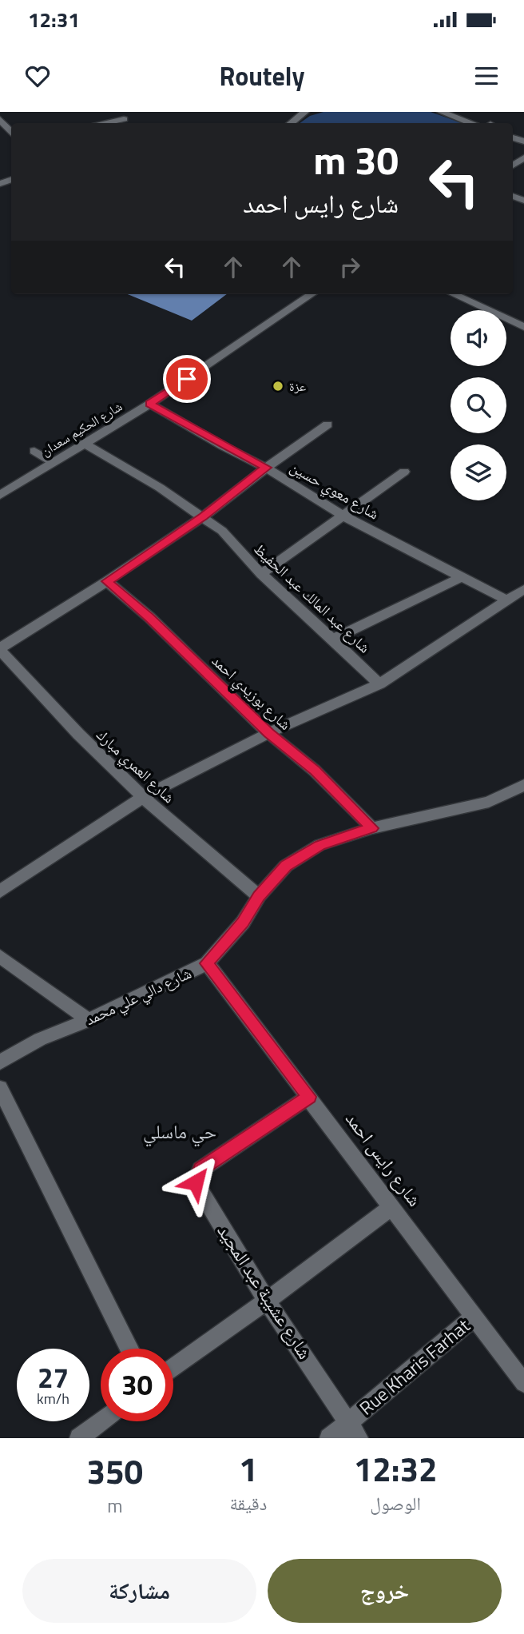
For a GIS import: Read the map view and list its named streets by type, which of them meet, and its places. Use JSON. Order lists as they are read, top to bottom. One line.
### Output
{"streets":{"street":["شارع الحكيم سعدان","شارع معوي حسين","شارع عبد المالك عبد الحفيظ","شارع بوزيدي احمد","شارع العمري مبارك","شارع دالي علي محمد","شارع رايس احمد","شارع عشيبة عبد المجيد","Rue Kharis Farhat"]},"crossings":[["شارع الحكيم سعدان","شارع معوي حسين"],["شارع الحكيم سعدان","شارع عبد المالك عبد الحفيظ"],["شارع بوزيدي احمد","شارع دالي علي محمد"],["شارع العمري مبارك","شارع دالي علي محمد"],["شارع دالي علي محمد","شارع رايس احمد"],["شارع رايس احمد","شارع عشيبة عبد المجيد"],["شارع رايس احمد","Rue Kharis Farhat"],["شارع عشيبة عبد المجيد","Rue Kharis Farhat"]],"districts":["حي ماسلي"],"places":["عزة"],"page":{"status":"12:31","header":"Routely","turn":["30 m","شارع رايس احمد"],"speed":"27 km/h","limit":"30","eta":["12:32","الوصول","1","دقيقة","350","m"],"buttons":["خروج","مشاركة"]}}
